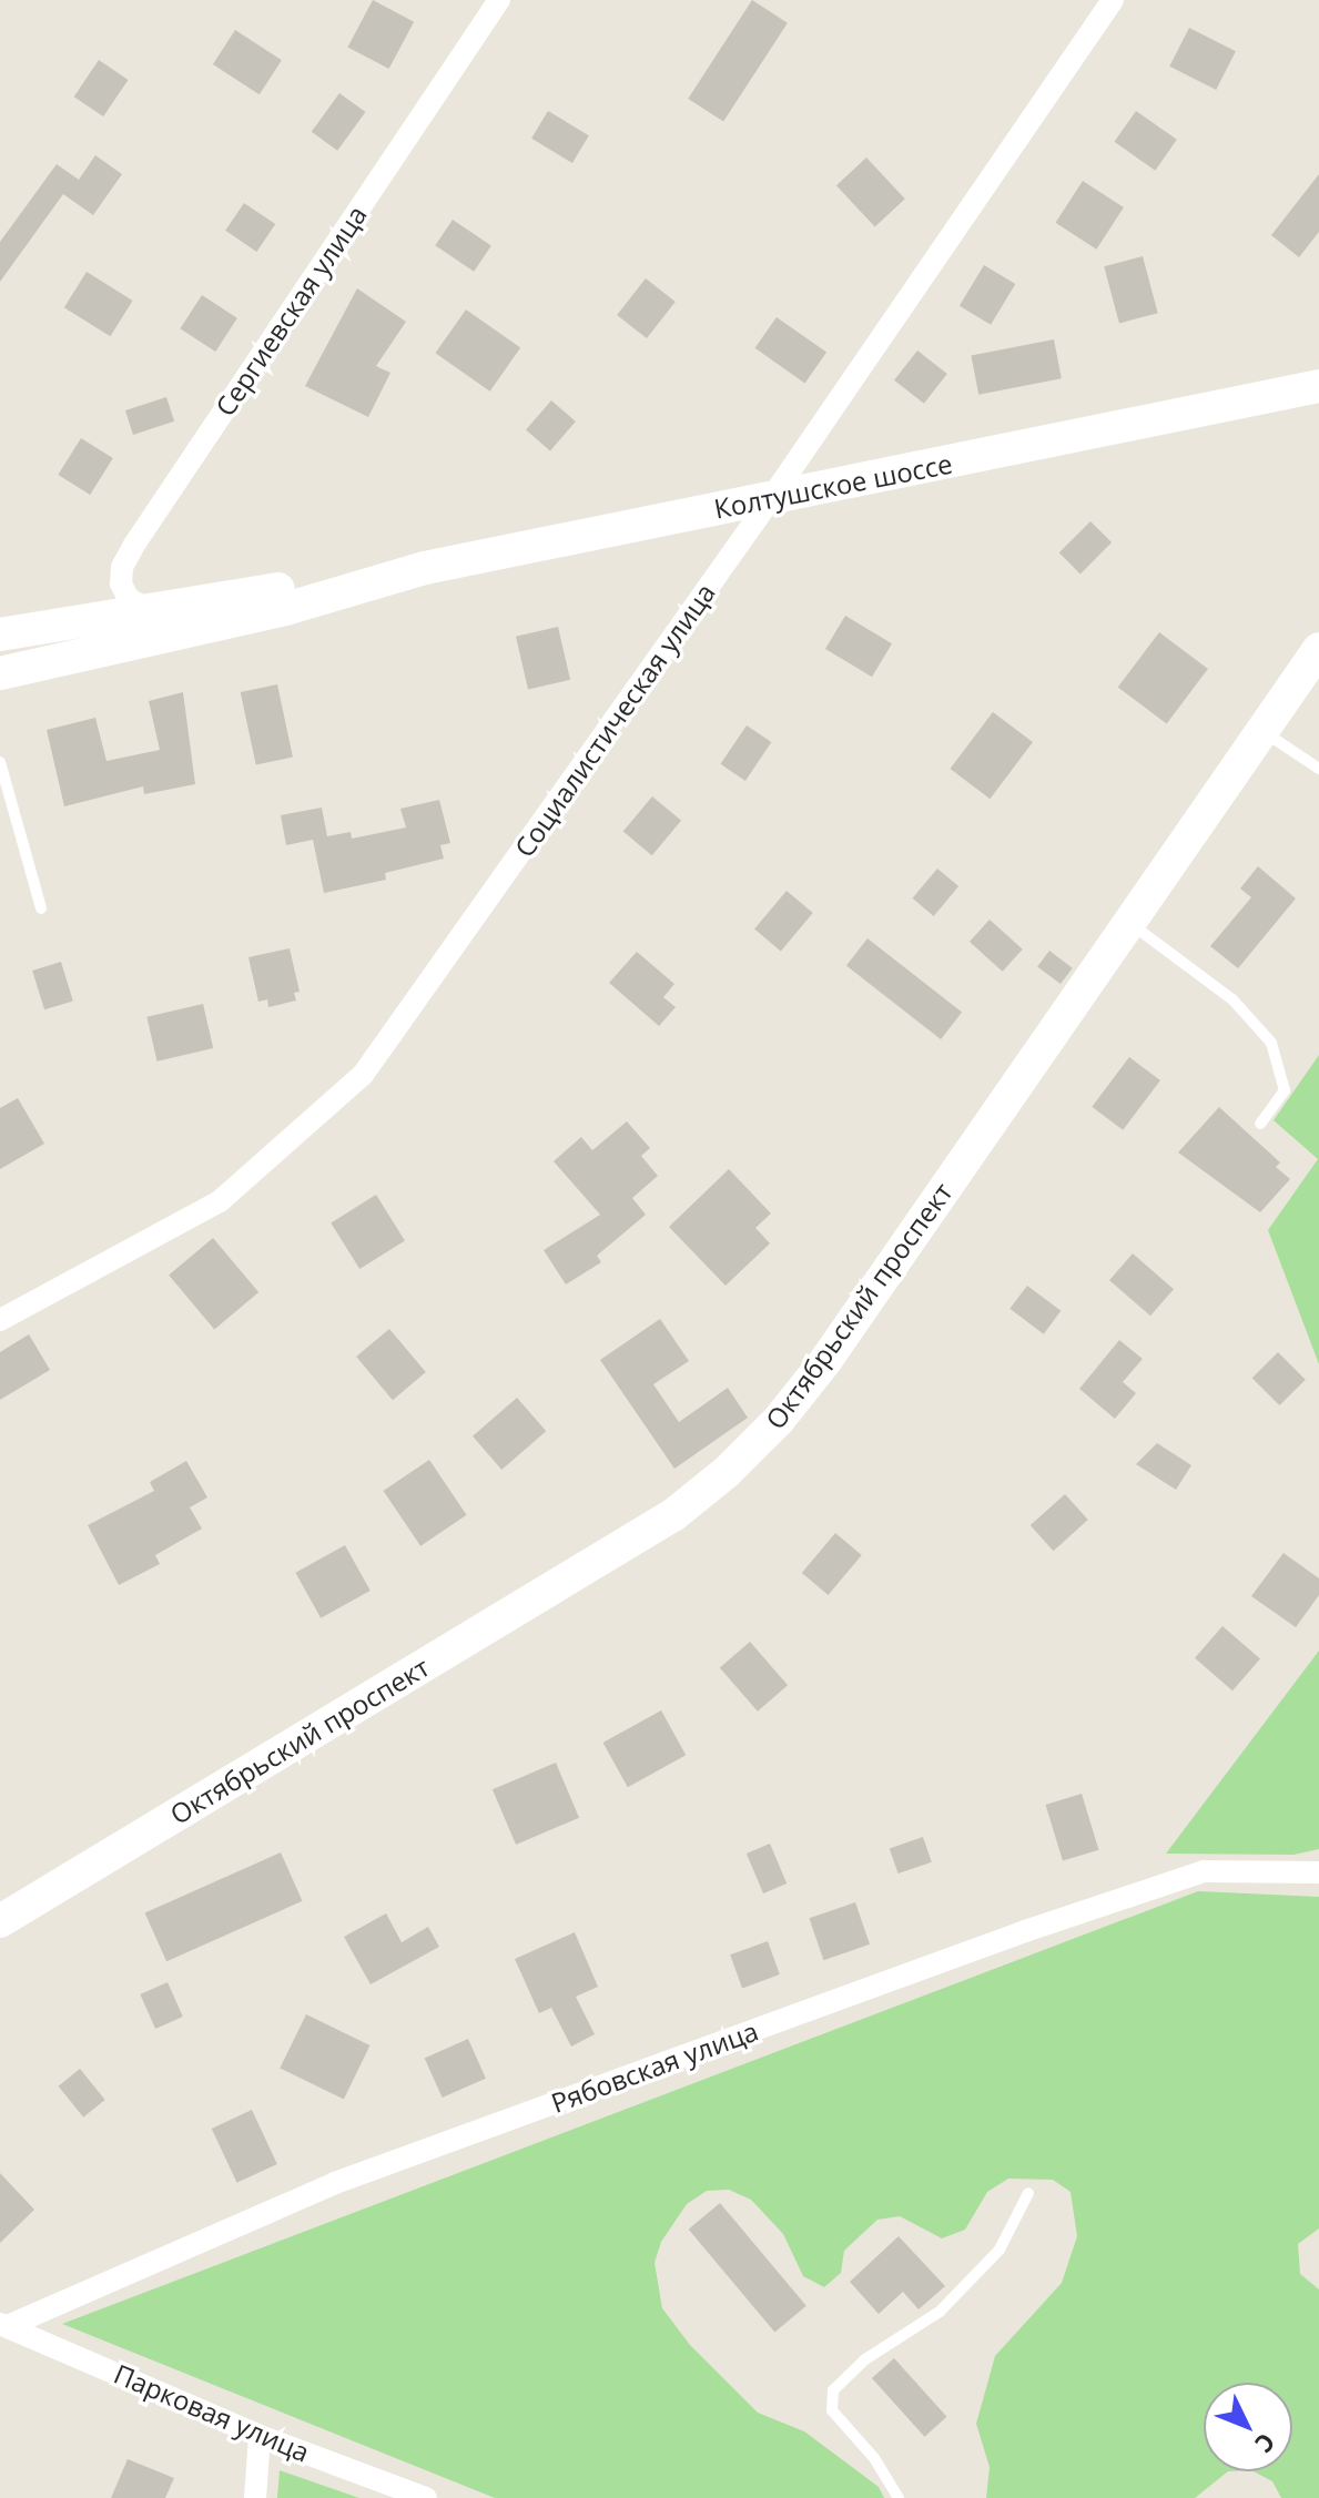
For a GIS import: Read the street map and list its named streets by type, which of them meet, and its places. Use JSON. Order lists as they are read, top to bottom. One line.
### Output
{"streets":{"street":["Сергиевская улица","Колтушское шоссе","Социалистическая улица","Октябрьский проспект","Рябовская улица","Парковая улица"]},"crossings":[["Сергиевская улица","Колтушское шоссе"],["Колтушское шоссе","Социалистическая улица"],["Рябовская улица","Парковая улица"]],"north":"bottom right"}
